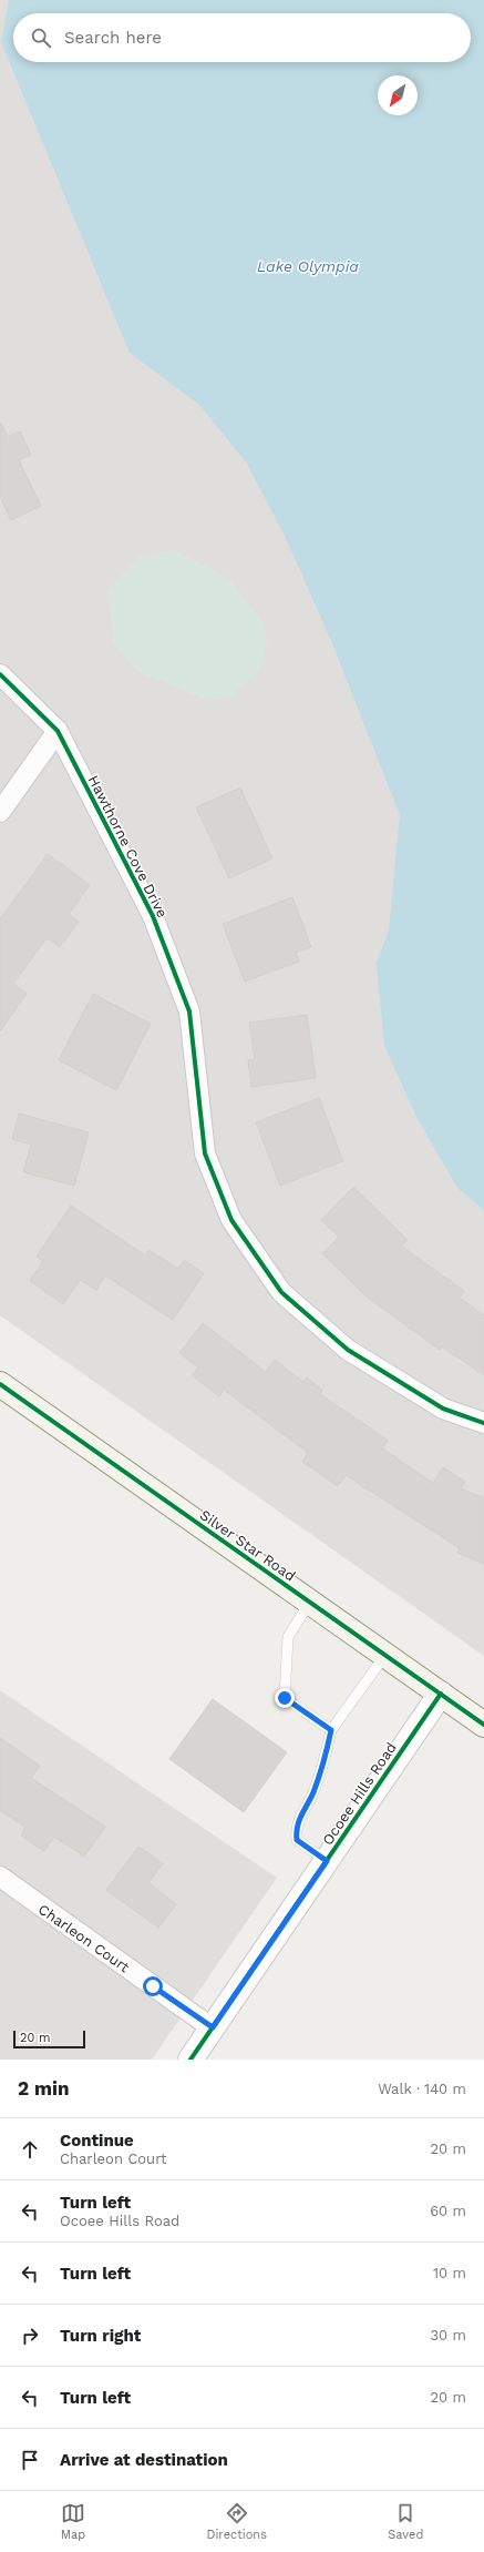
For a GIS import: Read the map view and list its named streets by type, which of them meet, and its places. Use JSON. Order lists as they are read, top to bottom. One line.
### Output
{"streets":{"main road":["Silver Star Road"],"street":["Hawthorne Cove Drive","Ocoee Hills Road","Charleon Court"]},"crossings":[["Silver Star Road","Ocoee Hills Road"],["Ocoee Hills Road","Charleon Court"]],"water":["Lake Olympia"],"scale_bar":"20 m","north":"bottom left","page":{"search":"Search here","scale":"20 m","heading":["2 min","Walk · 140 m"],"list":[["Continue","Charleon Court","20 m"],["Turn left","Ocoee Hills Road","60 m"],["Turn left","10 m"],["Turn right","30 m"],["Turn left","20 m"],"Arrive at destination"],"nav":["Map","Directions","Saved"]}}
